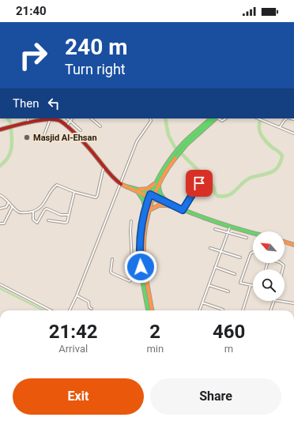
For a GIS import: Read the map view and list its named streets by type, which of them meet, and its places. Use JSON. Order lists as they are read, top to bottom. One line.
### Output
{"places":["Masjid Al-Ehsan"],"north":"top left","page":{"status":"21:40","turn":["240 m","Turn right"],"then":"Then","eta":["21:42","Arrival","2","min","460","m"],"buttons":["Exit","Share"]}}
